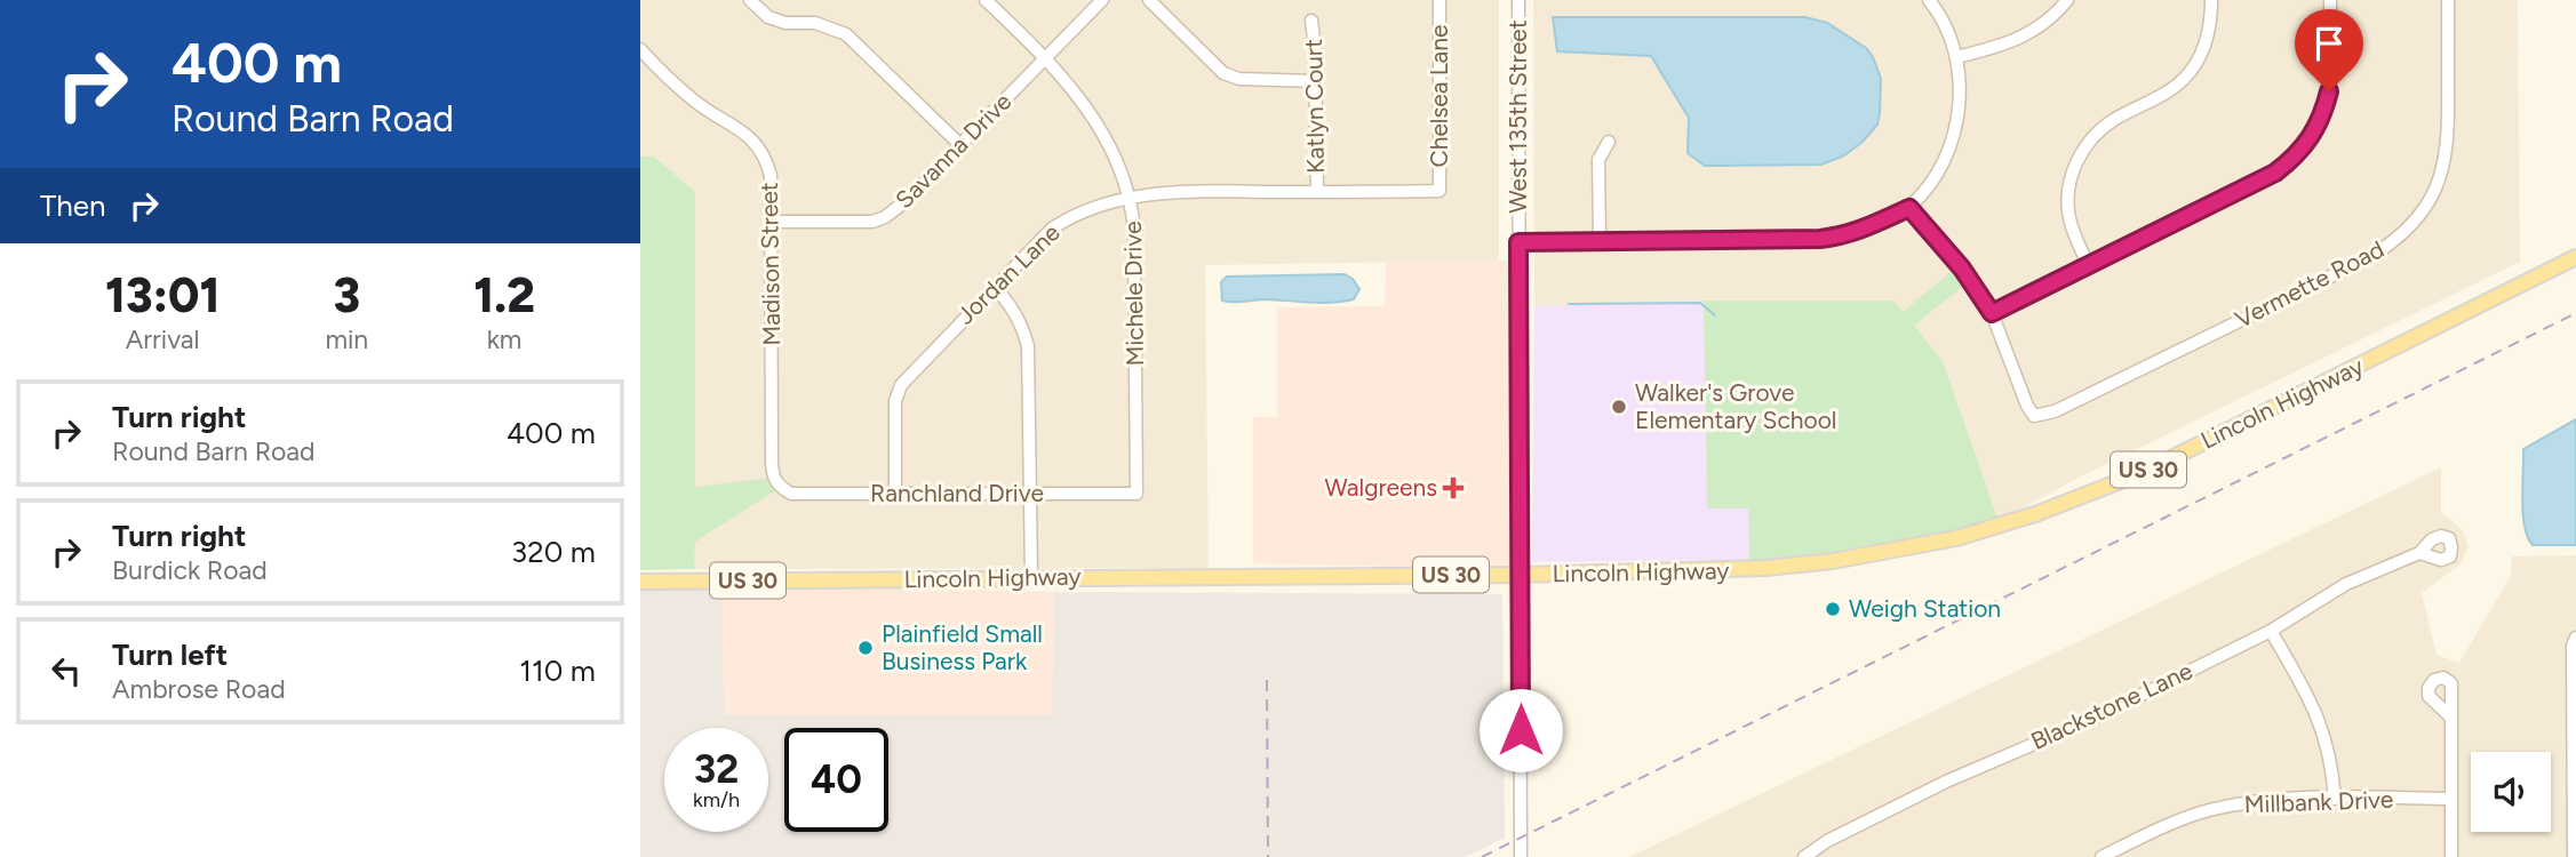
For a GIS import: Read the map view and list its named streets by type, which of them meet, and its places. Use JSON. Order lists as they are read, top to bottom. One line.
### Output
{"streets":{"main road":["Lincoln Highway","US 30"],"street":["Chelsea Lane","Katlyn Court","West 135th Street","Savanna Drive","Madison Street","Jordan Lane","Vermette Road","Michele Drive","Ranchland Drive","Blackstone Lane","Millbank Drive"]},"crossings":[["Chelsea Lane","Jordan Lane"],["Katlyn Court","Jordan Lane"],["West 135th Street","Lincoln Highway"],["Savanna Drive","Madison Street"],["Savanna Drive","Michele Drive"],["Madison Street","Ranchland Drive"],["Jordan Lane","Michele Drive"],["Jordan Lane","Ranchland Drive"],["Michele Drive","Ranchland Drive"]],"places":{"other":["Walker's Grove Elementary School","Weigh Station","Plainfield Small Business Park"],"health":["Walgreens"]},"page":{"turn":["400 m","Round Barn Road"],"then":"Then","eta":["13:01","Arrival","3","min","1.2","km"],"list":[{"name":"Turn right","note":"Round Barn Road","value":"400 m"},{"name":"Turn right","note":"Burdick Road","value":"320 m"},{"name":"Turn left","note":"Ambrose Road","value":"110 m"}],"speed":"32 km/h","limit":"40"}}
